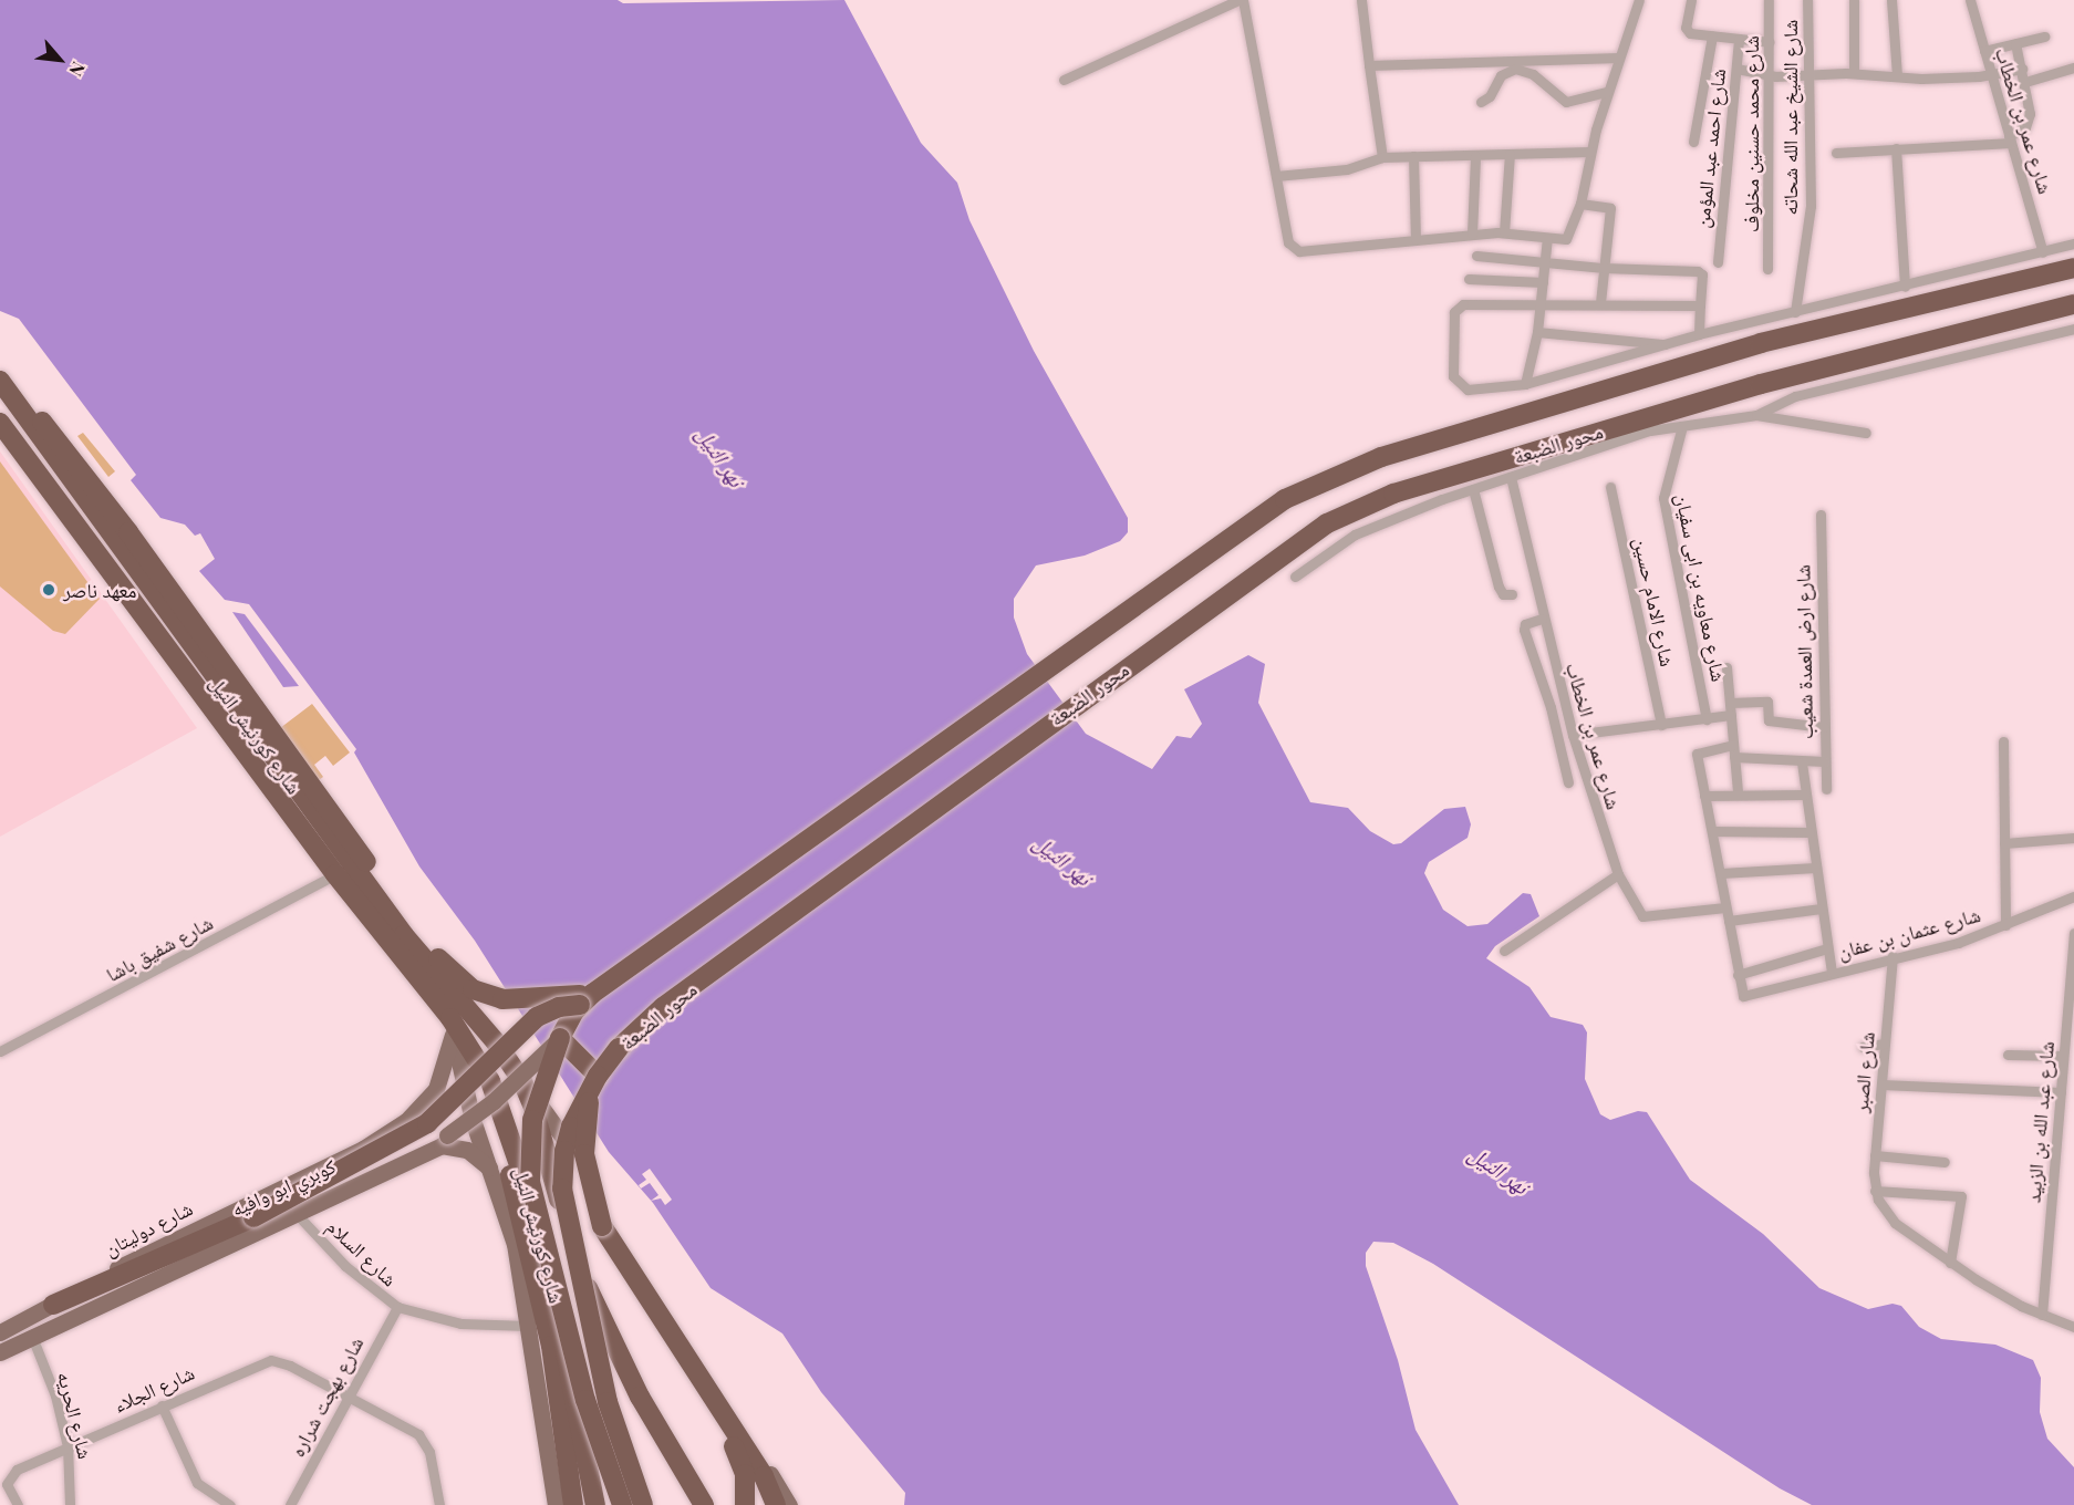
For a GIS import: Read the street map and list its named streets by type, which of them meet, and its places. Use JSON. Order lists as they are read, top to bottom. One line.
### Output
{"streets":{"highway":["محور الضبعة","شارع كورنيش النيل"],"main road":["كوبري ابو وافيه","شارع دوليتان"],"street":["شارع الشيخ عبد الله شحاته","شارع عمر بن الخطاب","شارع محمد حسنين مخلوف","شارع احمد عبد المؤمن","شارع معاويه بن ابى سفيان","شارع الامام حسين","شارع ارض العمدة شعيب","شارع عثمان بن عفان","شارع شفيق باشا","شارع الصبر","شارع عبد الله بن الزبيد","شارع السلام","شارع الجلاء","شارع بهجت شراره","شارع الحريه"]},"crossings":[["شارع كورنيش النيل","شارع شفيق باشا"],["شارع كورنيش النيل","شارع دوليتان"],["شارع كورنيش النيل","شارع السلام"],["شارع عثمان بن عفان","شارع الصبر"],["شارع السلام","شارع بهجت شراره"],["شارع الجلاء","شارع بهجت شراره"],["شارع الجلاء","شارع الحريه"]],"water":["نهر النيل"],"places":["معهد ناصر"],"north":"bottom right"}
